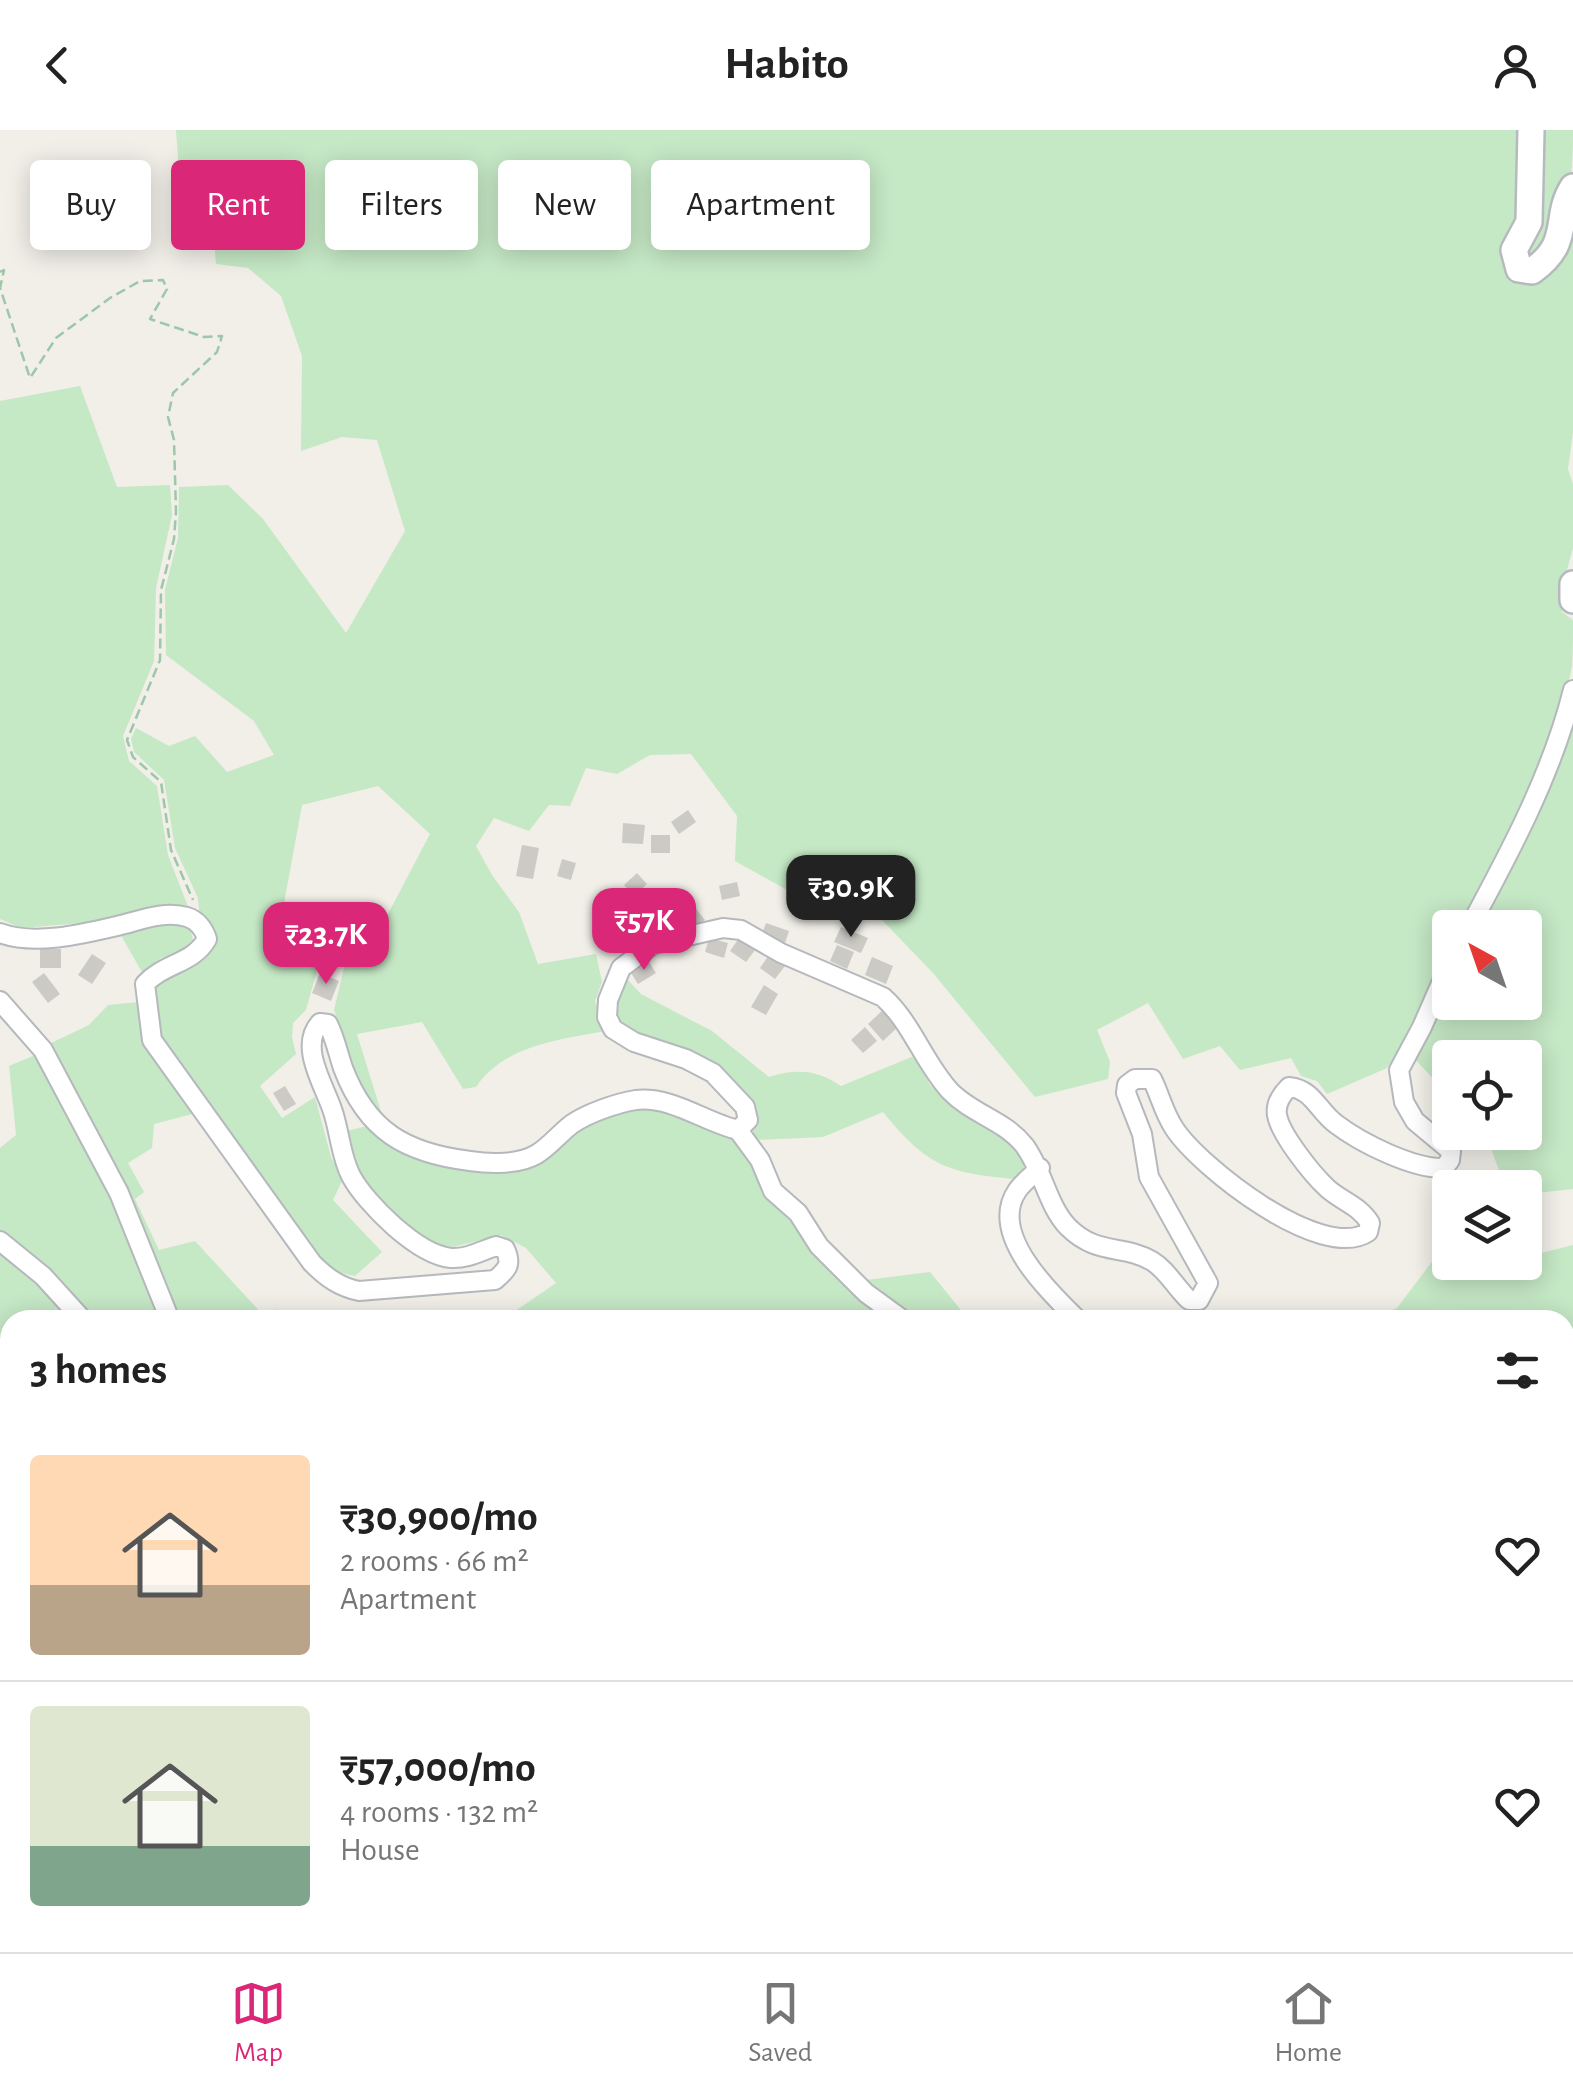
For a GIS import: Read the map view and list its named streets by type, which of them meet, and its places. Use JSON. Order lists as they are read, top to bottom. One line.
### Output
{"north":"top left","page":{"header":"Habito","chip":["Buy","Rent","Filters","New","Apartment"],"price":["₹30.9K","₹57K","₹23.7K"],"heading":"3 homes","list":[{"name":"₹30,900/mo","note":"2 rooms · 66 m² · Apartment"},{"name":"₹57,000/mo","note":"4 rooms · 132 m² · House"}],"tabs":["Map","Saved","Home"]}}
